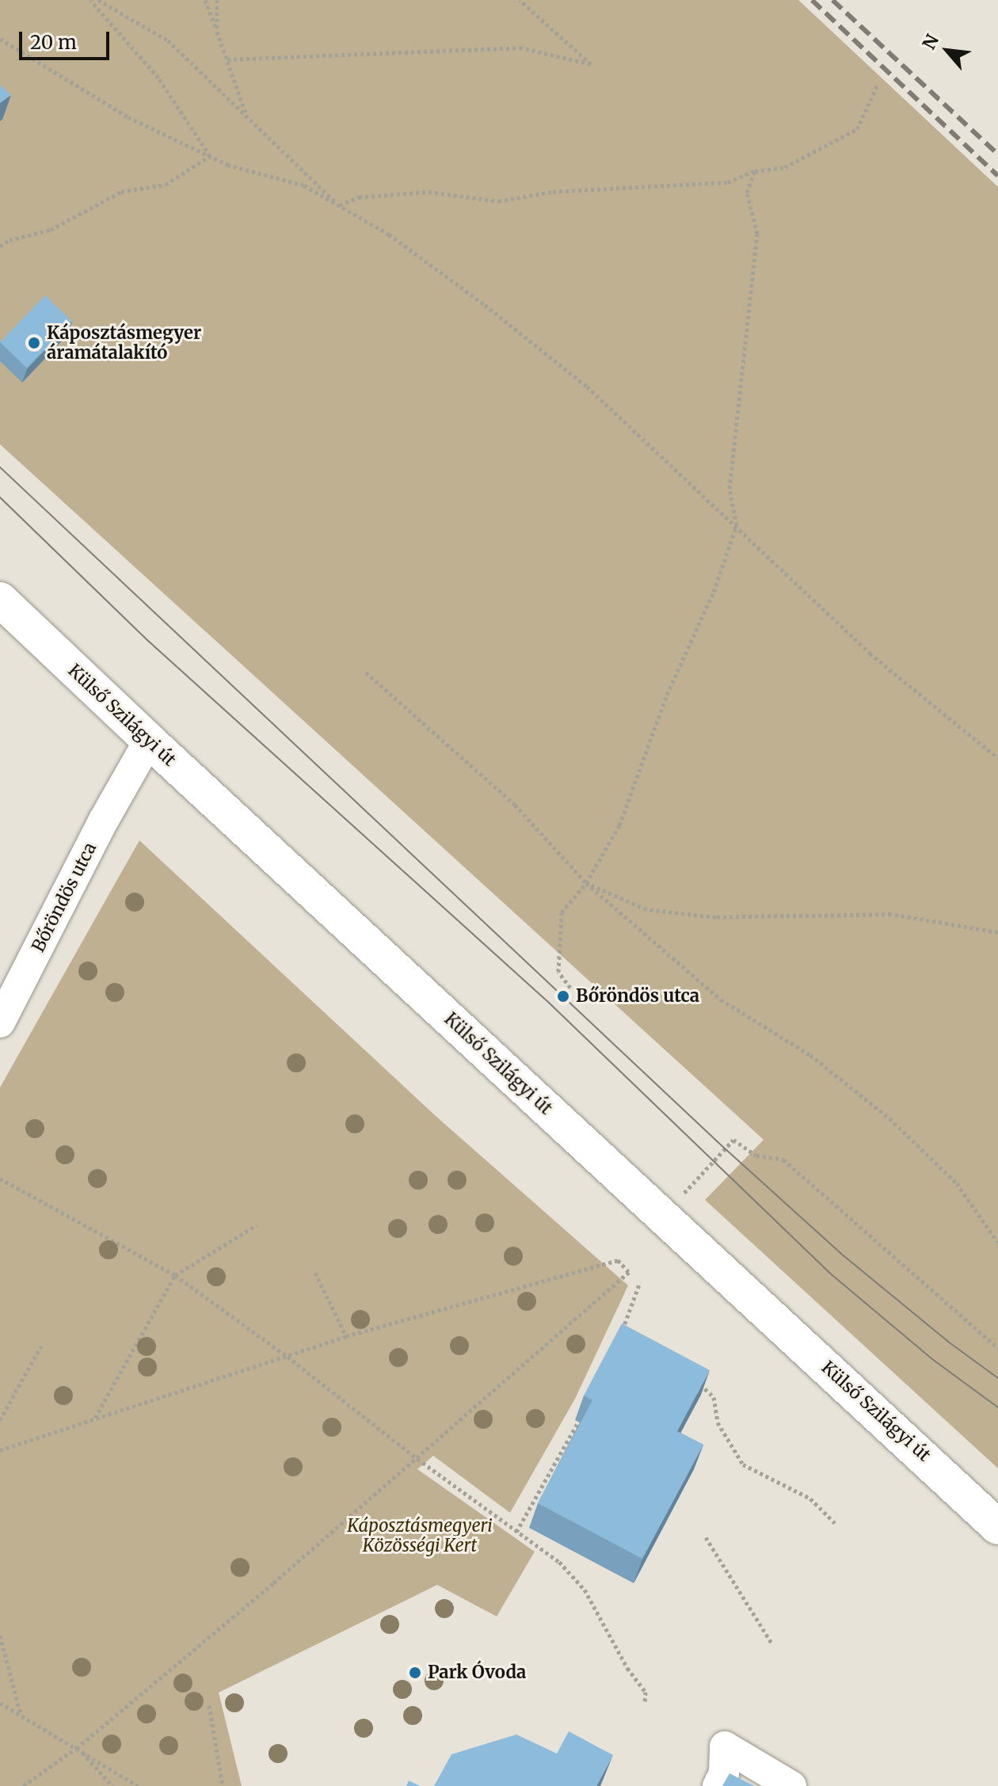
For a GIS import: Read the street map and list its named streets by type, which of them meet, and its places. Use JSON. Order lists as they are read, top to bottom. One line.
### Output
{"streets":{"street":["Külső Szilágyi út","Bőröndös utca"]},"crossings":[["Külső Szilágyi út","Bőröndös utca"]],"parks":["Káposztásmegyeri Közösségi Kert"],"places":["Káposztásmegyer áramátalakító","Bőröndös utca","Park Óvoda"],"scale_bar":"20 m","north":"top left"}
